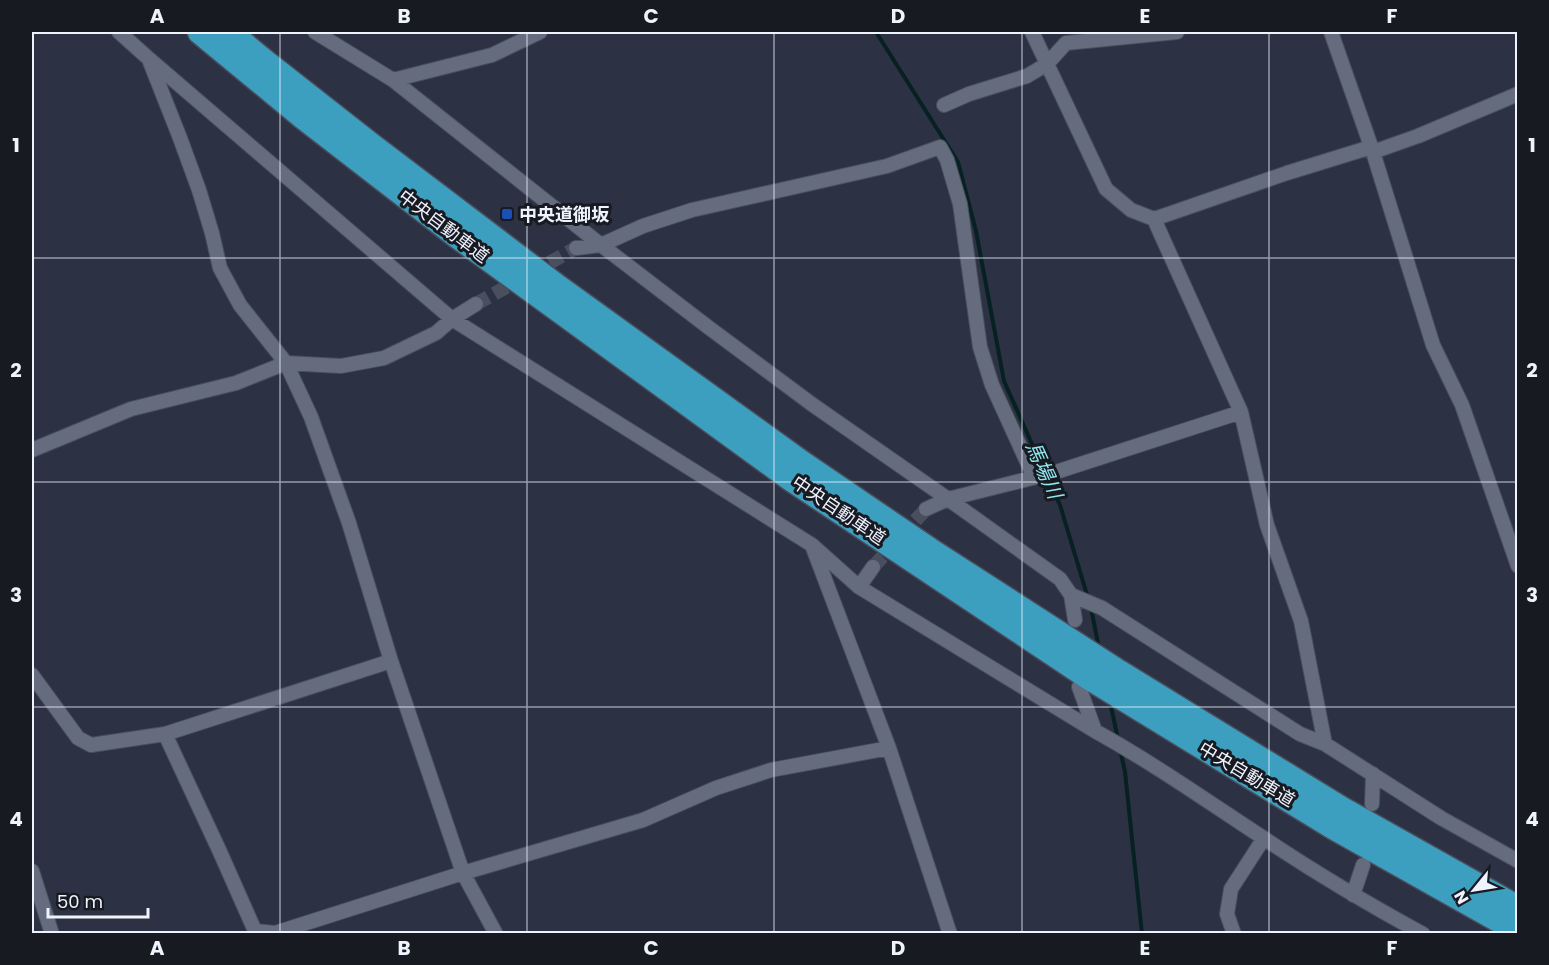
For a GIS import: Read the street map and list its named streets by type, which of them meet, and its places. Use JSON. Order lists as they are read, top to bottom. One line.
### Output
{"streets":{"highway":["中央自動車道"]},"water":["馬場川"],"places":{"transit":["中央道御坂"]},"scale_bar":"50 m","north":"bottom left","grid":{"columns":["A","B","C","D","E","F"],"rows":["1","2","3","4"]}}
